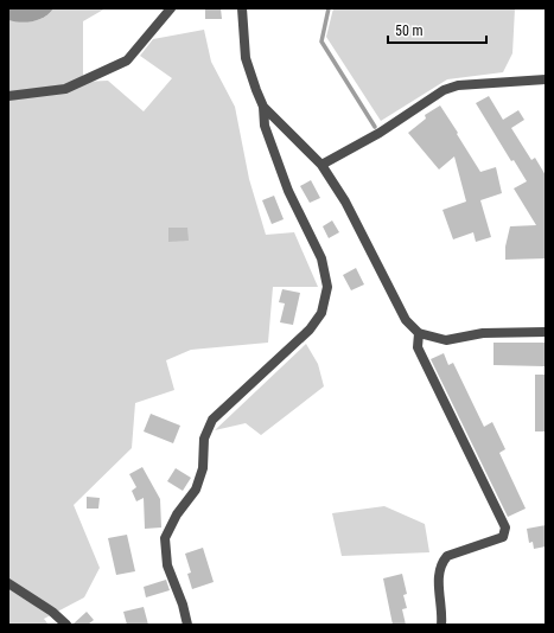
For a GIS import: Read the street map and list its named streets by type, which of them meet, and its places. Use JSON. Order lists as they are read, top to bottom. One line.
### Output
{"scale_bar":"50 m"}
